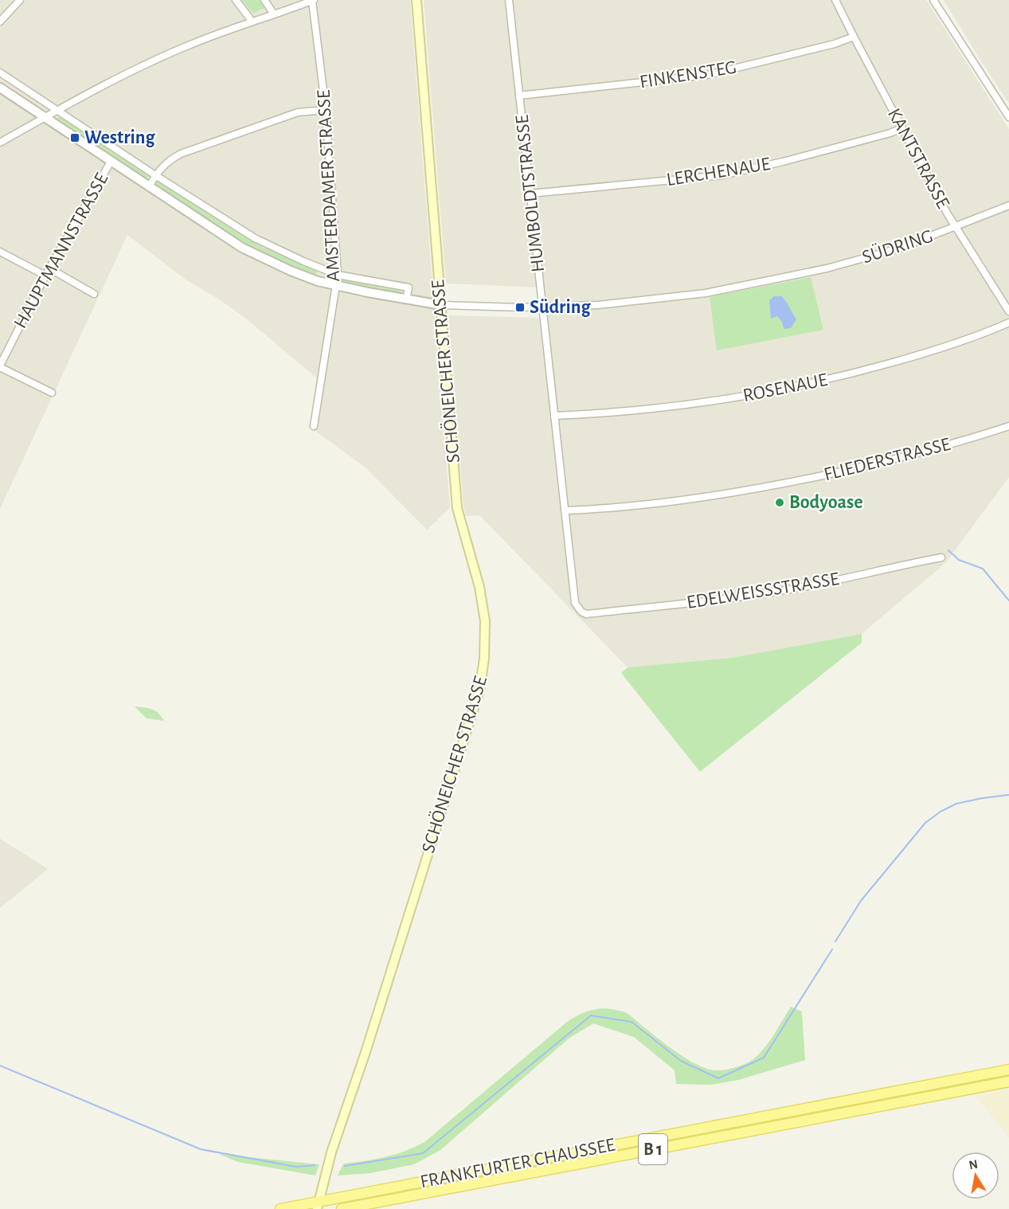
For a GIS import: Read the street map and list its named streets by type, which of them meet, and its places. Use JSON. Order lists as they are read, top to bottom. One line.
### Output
{"streets":{"main road":["SCHÖNEICHER STRASSE","B 1","FRANKFURTER CHAUSSEE"],"street":["FINKENSTEG","KANTSTRASSE","LERCHENAUE","AMSTERDAMER STRASSE","HUMBOLDTSTRASSE","SÜDRING","HAUPTMANNSTRASSE","ROSENAUE","FLIEDERSTRASSE","EDELWEISSSTRASSE"]},"crossings":[["FINKENSTEG","KANTSTRASSE"],["FINKENSTEG","HUMBOLDTSTRASSE"],["KANTSTRASSE","LERCHENAUE"],["KANTSTRASSE","SÜDRING"],["LERCHENAUE","HUMBOLDTSTRASSE"],["HUMBOLDTSTRASSE","SÜDRING"],["HUMBOLDTSTRASSE","ROSENAUE"],["HUMBOLDTSTRASSE","FLIEDERSTRASSE"],["HUMBOLDTSTRASSE","EDELWEISSSTRASSE"],["SÜDRING","SCHÖNEICHER STRASSE"],["SCHÖNEICHER STRASSE","FRANKFURTER CHAUSSEE"]],"places":{"transit":["Westring","Südring"],"other":["Bodyoase"]},"north":"top"}
